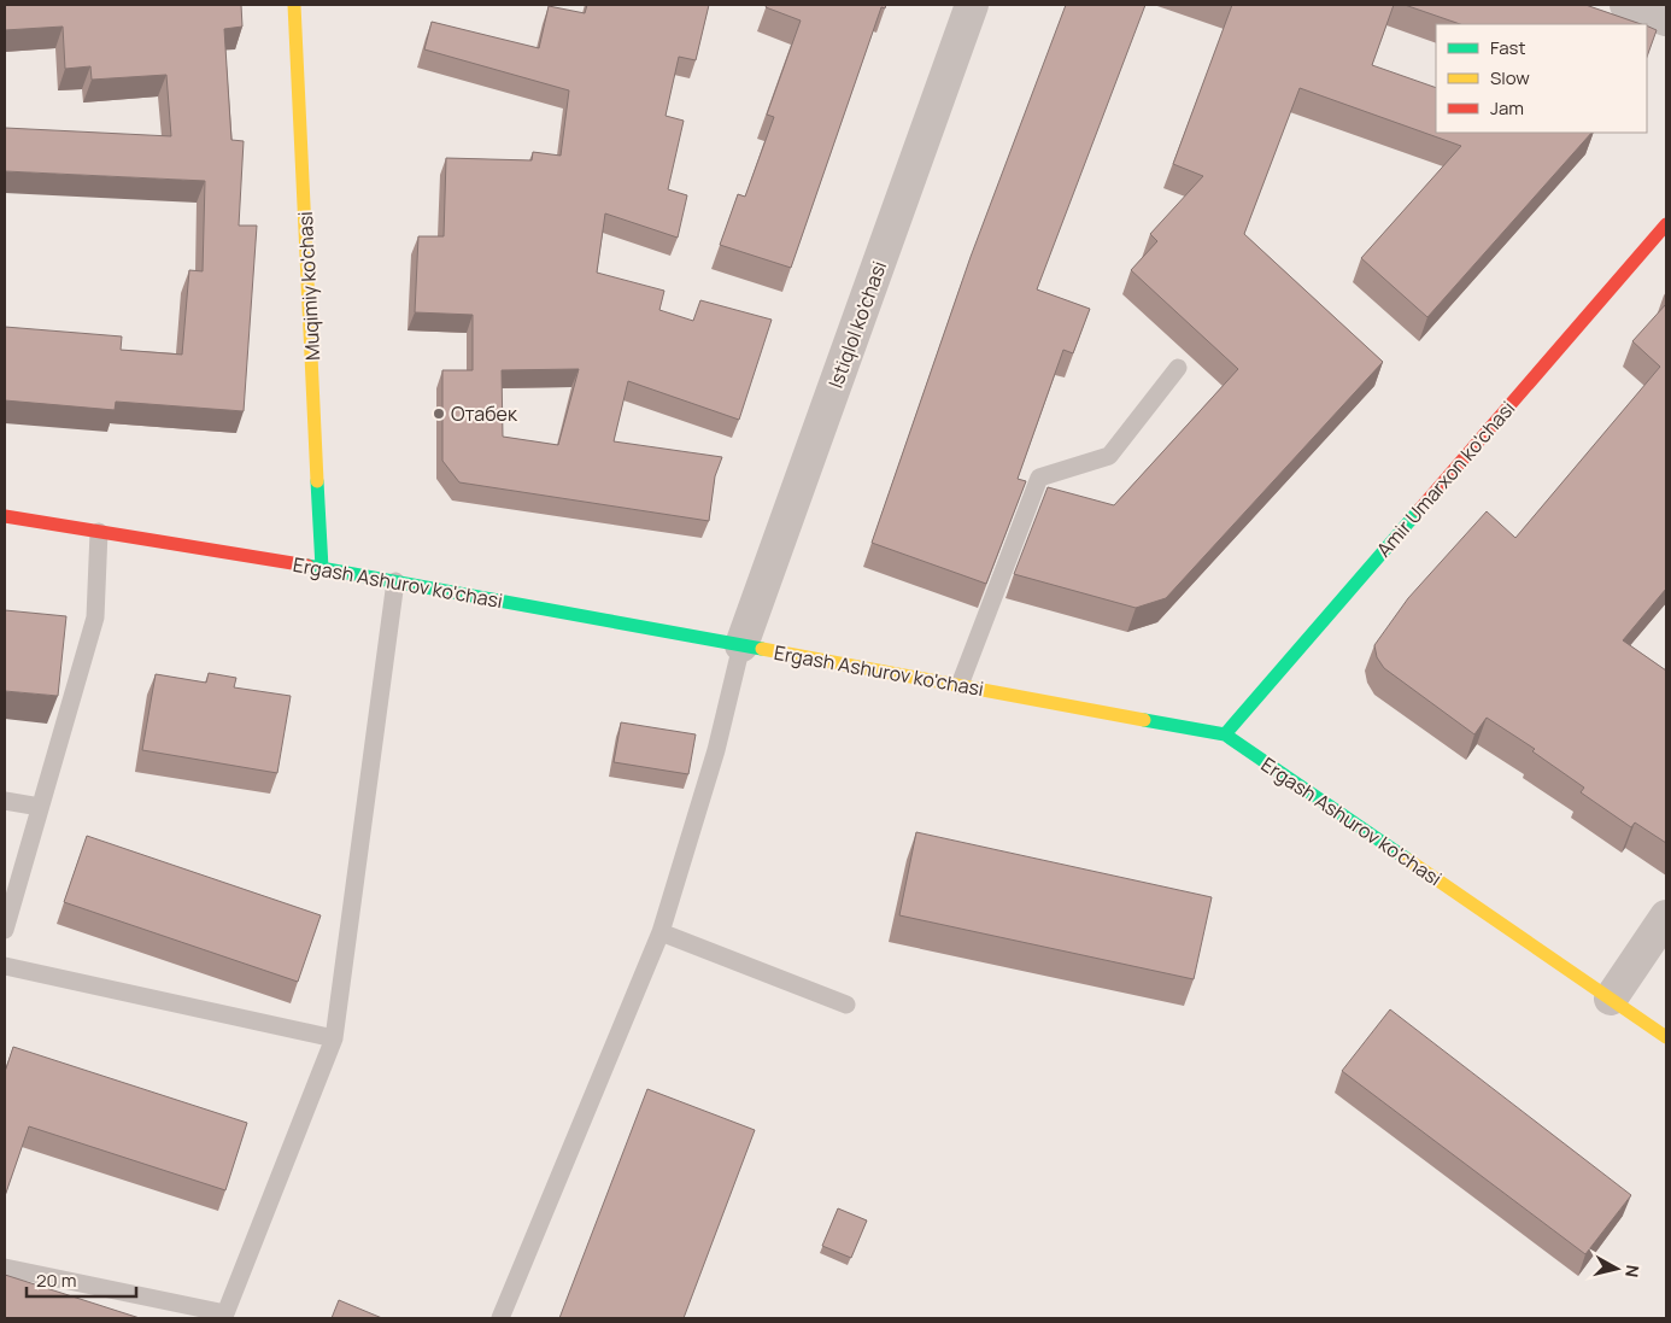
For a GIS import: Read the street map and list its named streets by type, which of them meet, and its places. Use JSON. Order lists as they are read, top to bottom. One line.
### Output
{"streets":{"street":["Muqimiy ko'chasi","Istiqlol ko'chasi","Amir Umarxon ko'chasi","Ergash Ashurov ko'chasi"]},"crossings":[["Muqimiy ko'chasi","Ergash Ashurov ko'chasi"],["Istiqlol ko'chasi","Ergash Ashurov ko'chasi"],["Amir Umarxon ko'chasi","Ergash Ashurov ko'chasi"]],"places":["Отабек"],"legend":["Fast","Slow","Jam"],"scale_bar":"20 m","north":"right"}
